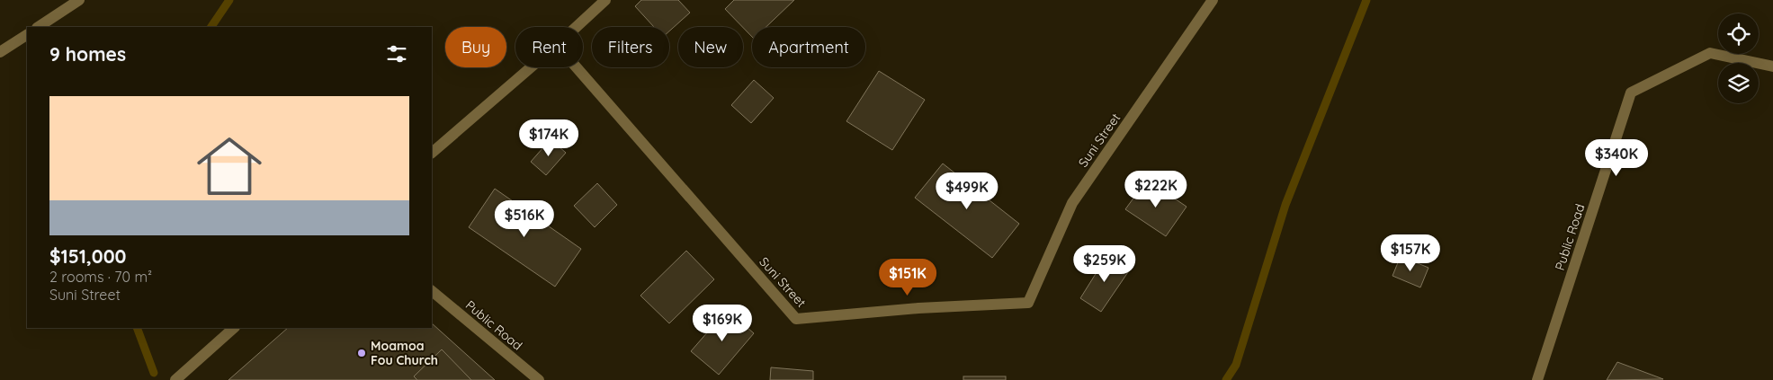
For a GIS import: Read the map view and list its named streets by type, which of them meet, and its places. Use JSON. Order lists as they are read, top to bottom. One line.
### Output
{"streets":{"street":["Suni Street","Public Road"]},"places":["Moamoa Fou Church"],"page":{"chip":["Buy","Rent","Filters","New","Apartment"],"heading":"9 homes","list":[{"name":"$151,000","note":"2 rooms · 70 m² · Suni Street"}],"price":["$174K","$340K","$222K","$499K","$516K","$157K","$259K","$151K","$169K"]}}
